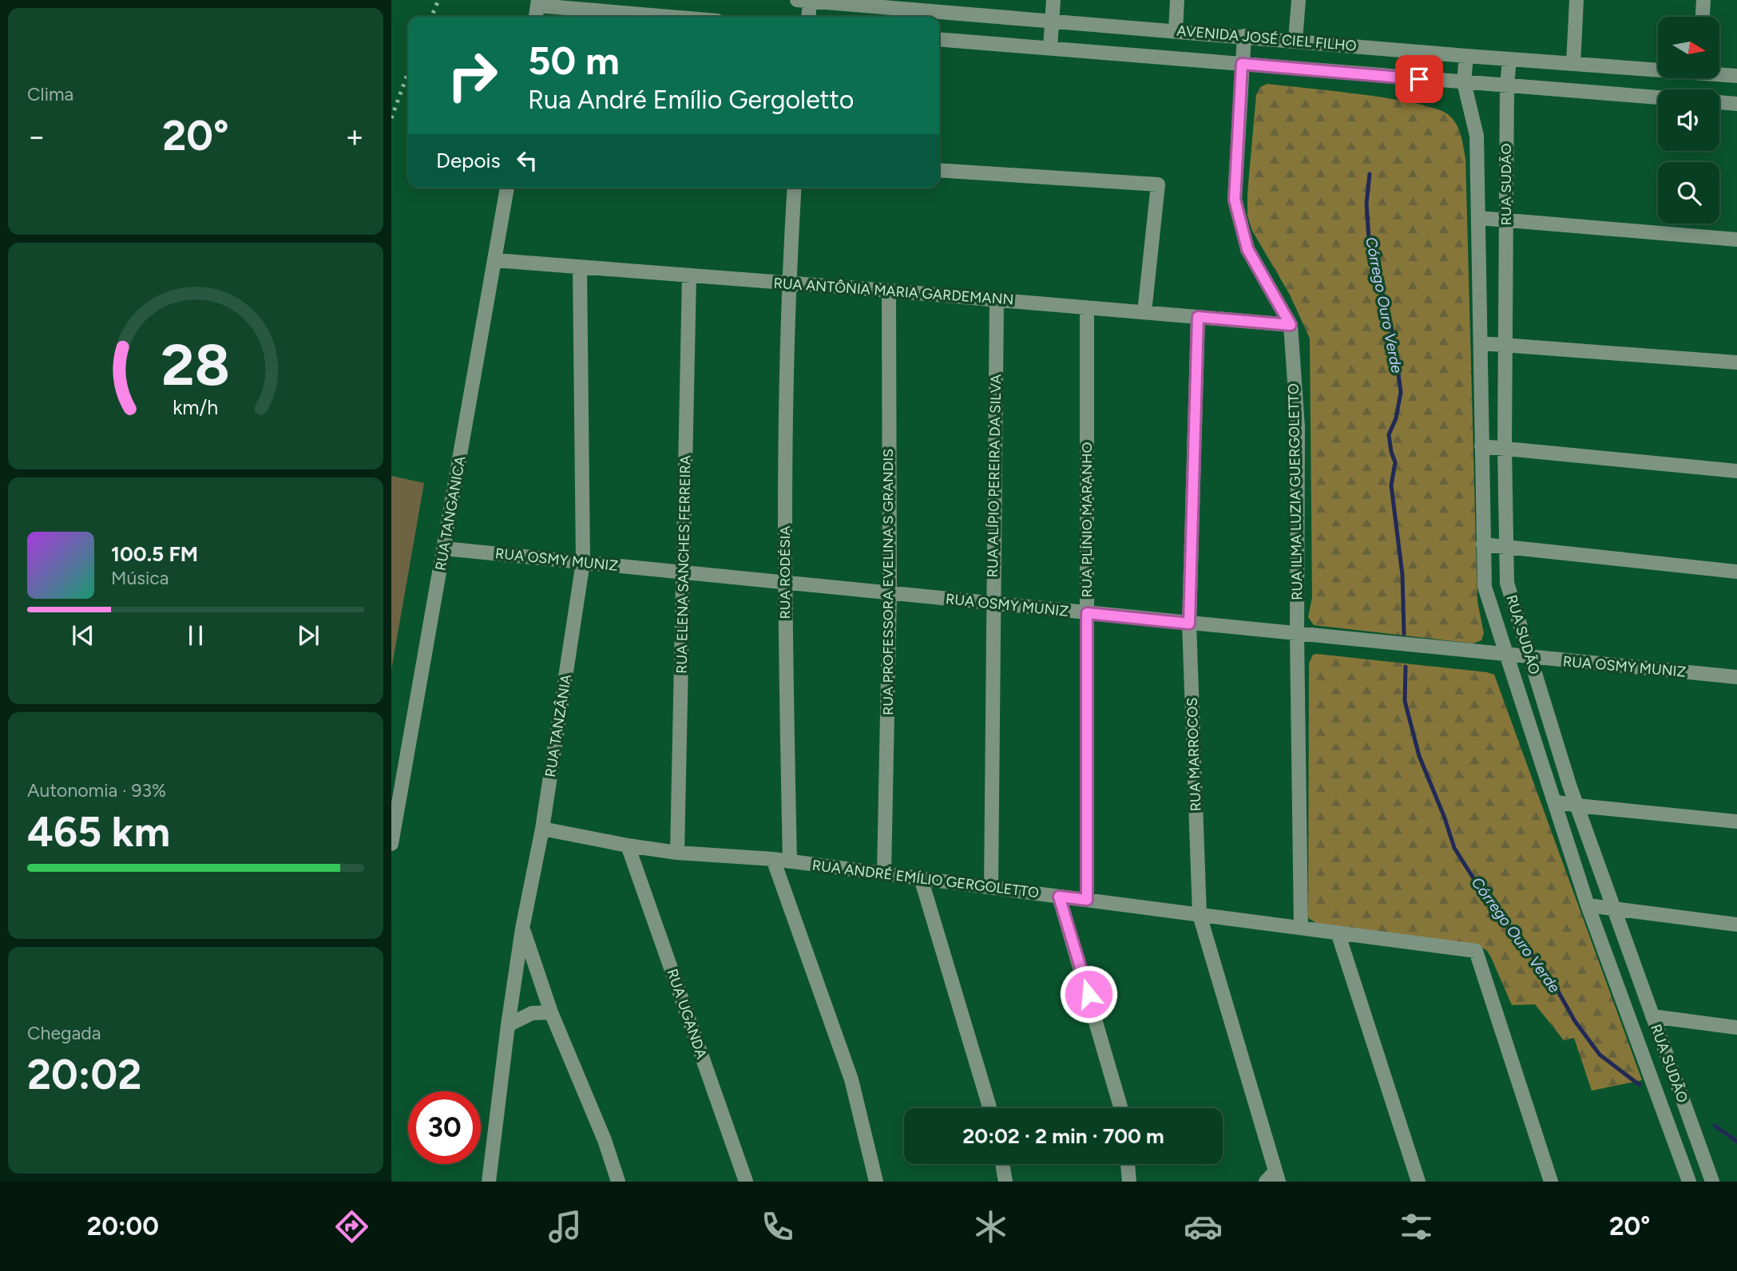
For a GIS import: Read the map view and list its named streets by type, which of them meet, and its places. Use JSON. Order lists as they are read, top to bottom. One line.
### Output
{"streets":{"street":["AVENIDA JOSÉ CIEL FILHO","RUA SUDÃO","RUA ANTÔNIA MARIA GARDEMANN","RUA ALÍPIO PEREIRA DA SILVA","RUA ILMA LUZIA GUERGOLETTO","RUA TANGANICA","RUA PLÍNIO MARANHO","RUA OSMY MUNIZ","RUA ELENA SANCHES FERREIRA","RUA RODÉSIA","RUA PROFESSORA EVELINA S GRANDIS","RUA TANZÂNIA","RUA MARROCOS","RUA ANDRÉ EMÍLIO GERGOLETTO","RUA UGANDA"]},"crossings":[["AVENIDA JOSÉ CIEL FILHO","RUA SUDÃO"],["AVENIDA JOSÉ CIEL FILHO","RUA ILMA LUZIA GUERGOLETTO"],["RUA SUDÃO","RUA OSMY MUNIZ"],["RUA ANTÔNIA MARIA GARDEMANN","RUA ALÍPIO PEREIRA DA SILVA"],["RUA ANTÔNIA MARIA GARDEMANN","RUA ILMA LUZIA GUERGOLETTO"],["RUA ANTÔNIA MARIA GARDEMANN","RUA TANGANICA"],["RUA ANTÔNIA MARIA GARDEMANN","RUA PLÍNIO MARANHO"],["RUA ANTÔNIA MARIA GARDEMANN","RUA ELENA SANCHES FERREIRA"],["RUA ANTÔNIA MARIA GARDEMANN","RUA RODÉSIA"],["RUA ANTÔNIA MARIA GARDEMANN","RUA PROFESSORA EVELINA S GRANDIS"],["RUA ANTÔNIA MARIA GARDEMANN","RUA TANZÂNIA"],["RUA ANTÔNIA MARIA GARDEMANN","RUA MARROCOS"],["RUA ALÍPIO PEREIRA DA SILVA","RUA OSMY MUNIZ"],["RUA ALÍPIO PEREIRA DA SILVA","RUA ANDRÉ EMÍLIO GERGOLETTO"],["RUA ILMA LUZIA GUERGOLETTO","RUA OSMY MUNIZ"],["RUA ILMA LUZIA GUERGOLETTO","RUA ANDRÉ EMÍLIO GERGOLETTO"],["RUA TANGANICA","RUA OSMY MUNIZ"],["RUA PLÍNIO MARANHO","RUA OSMY MUNIZ"],["RUA PLÍNIO MARANHO","RUA ANDRÉ EMÍLIO GERGOLETTO"],["RUA OSMY MUNIZ","RUA ELENA SANCHES FERREIRA"],["RUA OSMY MUNIZ","RUA RODÉSIA"],["RUA OSMY MUNIZ","RUA PROFESSORA EVELINA S GRANDIS"],["RUA OSMY MUNIZ","RUA TANZÂNIA"],["RUA OSMY MUNIZ","RUA MARROCOS"],["RUA ELENA SANCHES FERREIRA","RUA ANDRÉ EMÍLIO GERGOLETTO"],["RUA RODÉSIA","RUA ANDRÉ EMÍLIO GERGOLETTO"],["RUA PROFESSORA EVELINA S GRANDIS","RUA ANDRÉ EMÍLIO GERGOLETTO"],["RUA TANZÂNIA","RUA ANDRÉ EMÍLIO GERGOLETTO"],["RUA MARROCOS","RUA ANDRÉ EMÍLIO GERGOLETTO"],["RUA ANDRÉ EMÍLIO GERGOLETTO","RUA UGANDA"]],"water":["Córrego Ouro Verde"],"north":"right","page":{"tile":["Clima",["Autonomia · 93%","465 km"],["Chegada","20:02"]],"turn":["50 m","Rua André Emílio Gergoletto"],"heat":["−","20°","+"],"then":"Depois","song":["100.5 FM","Música"],"limit":"30","trip":"20:02 · 2 min · 700 m","tabs":["20:00","20°"],"gauge":["28","km/h"]}}
